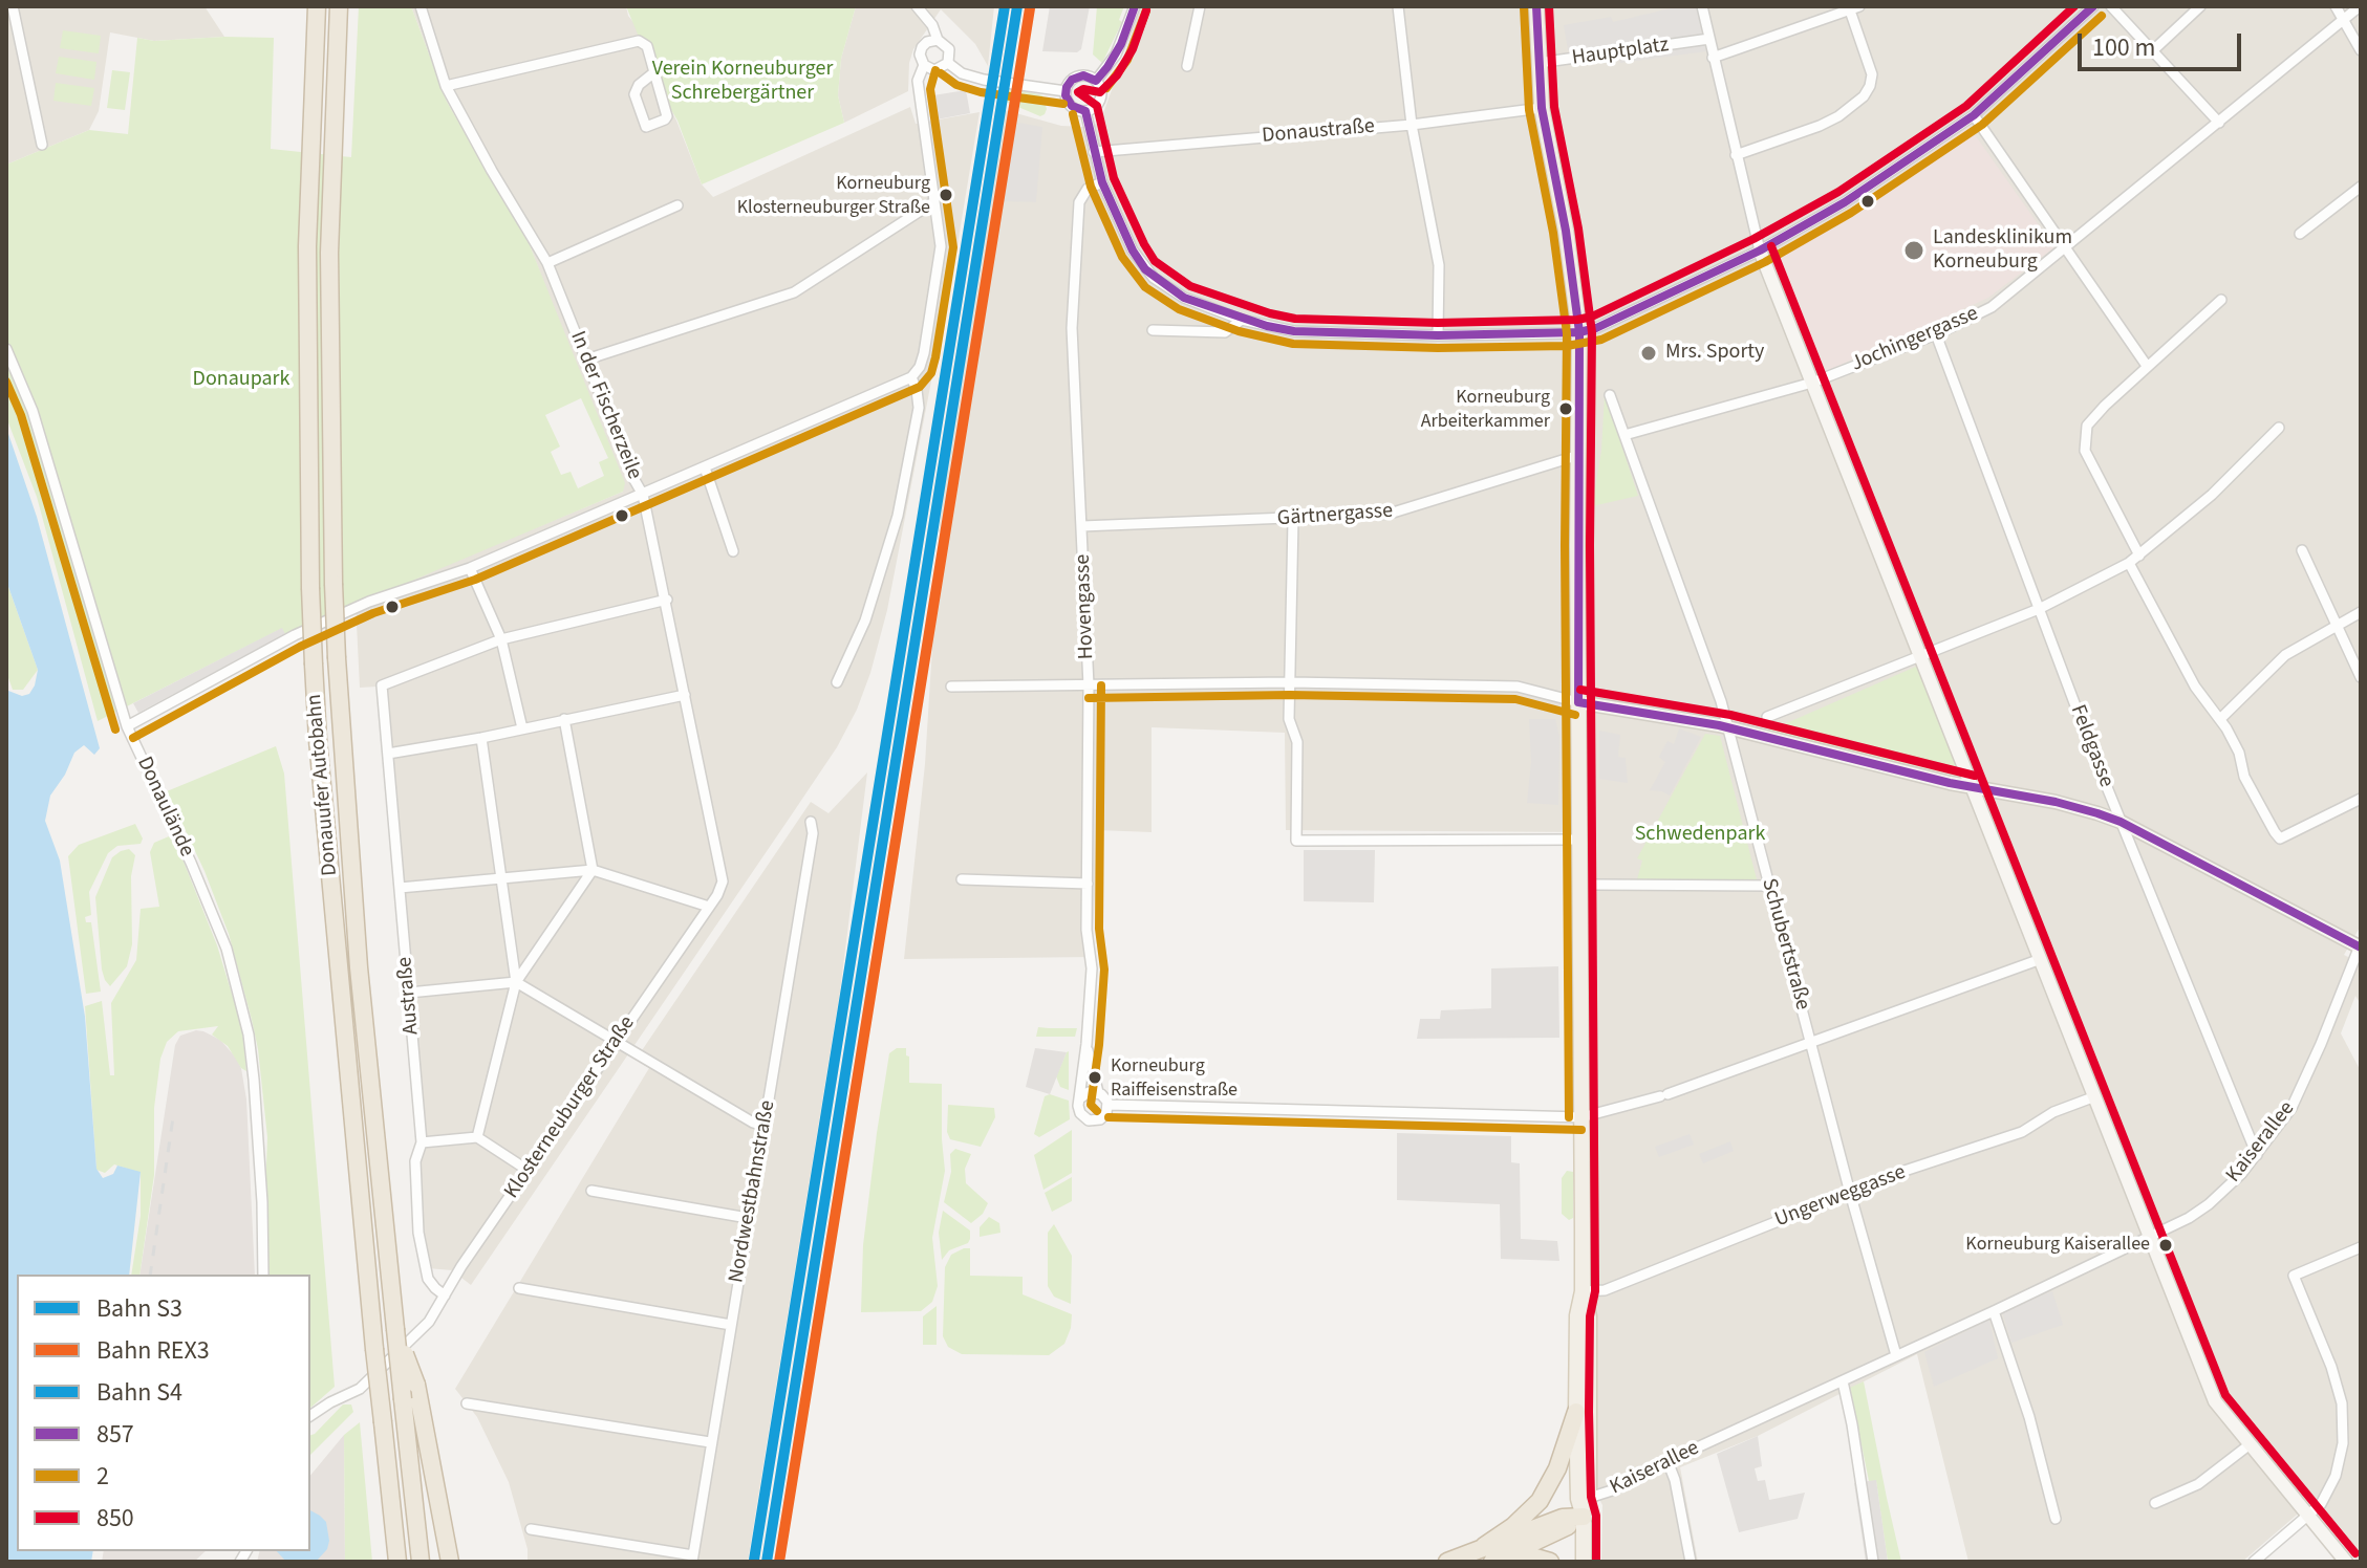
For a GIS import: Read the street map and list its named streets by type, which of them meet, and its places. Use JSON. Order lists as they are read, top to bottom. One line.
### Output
{"streets":{"highway":["Donauufer Autobahn"],"street":["Hauptplatz","Donaustraße","Jochingergasse","In der Fischerzeile","Gärtnergasse","Hovengasse","Feldgasse","Donaulände","Schubertstraße","Austraße","Klosterneuburger Straße","Kaiserallee","Nordwestbahnstraße","Ungerweggasse"]},"crossings":[["Jochingergasse","Feldgasse"],["Jochingergasse","Schubertstraße"],["In der Fischerzeile","Klosterneuburger Straße"],["Gärtnergasse","Hovengasse"],["Feldgasse","Kaiserallee"],["Schubertstraße","Kaiserallee"],["Schubertstraße","Ungerweggasse"],["Austraße","Klosterneuburger Straße"]],"parks":["Verein Korneuburger Schrebergärtner","Donaupark","Schwedenpark"],"places":["Korneuburg Klosterneuburger Straße","Landesklinikum Korneuburg","Mrs. Sporty","Korneuburg Arbeiterkammer","Korneuburg Raiffeisenstraße","Korneuburg Kaiserallee"],"lines":["rail line S3","rail line S4","transit line 857","transit line 850","transit line 2","rail line REX3"],"legend":["Bahn S3","Bahn REX3","Bahn S4","857","2","850"],"scale_bar":"100 m"}
